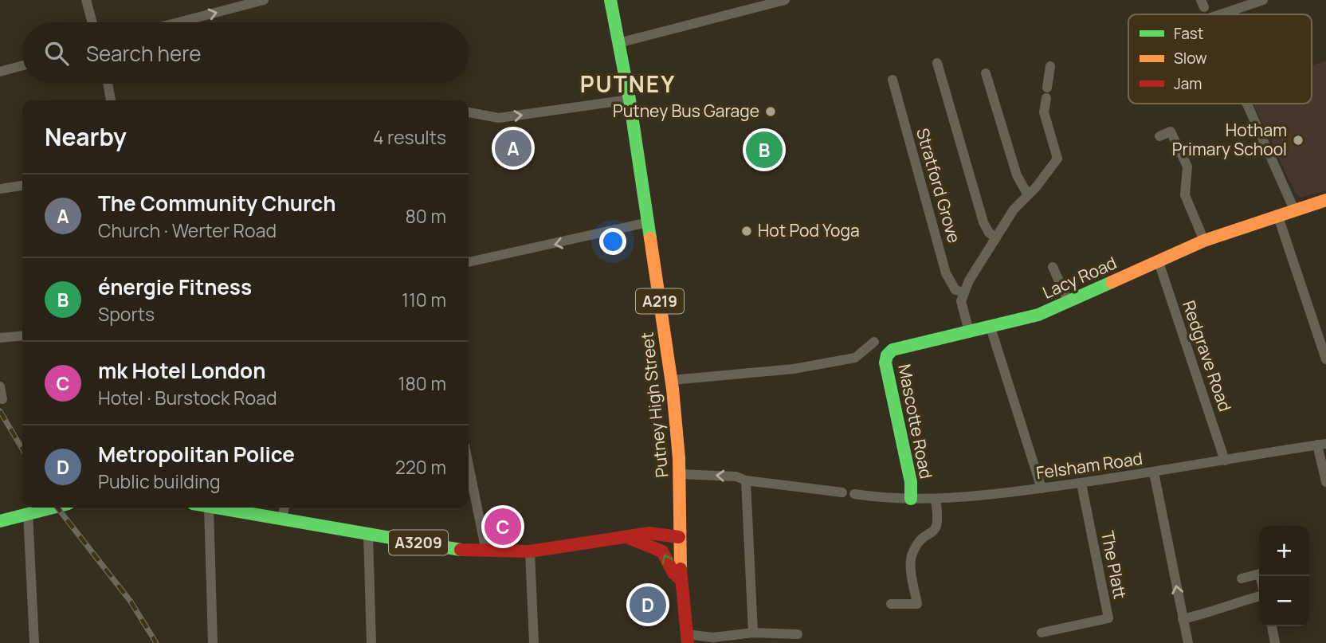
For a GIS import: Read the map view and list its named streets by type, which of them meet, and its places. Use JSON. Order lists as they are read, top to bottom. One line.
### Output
{"streets":{"main road":["Lacy Road","A219","Putney High Street","Mascotte Road","A3209"],"street":["Stratford Grove","Redgrave Road","Felsham Road","The Platt"]},"crossings":[["Lacy Road","Redgrave Road"],["Lacy Road","Mascotte Road"],["Redgrave Road","Felsham Road"],["Putney High Street","A3209"],["Mascotte Road","Felsham Road"],["Felsham Road","The Platt"]],"districts":["PUTNEY"],"places":["Putney Bus Garage","Hotham Primary School","Hot Pod Yoga"],"legend":["Fast","Slow","Jam"],"page":{"search":"Search here","heading":["Nearby","4 results"],"pins":["A","B","C","D"],"list":[{"mark":"A","name":"The Community Church","note":"Church · Werter Road","value":"80 m"},{"mark":"B","name":"énergie Fitness","note":"Sports","value":"110 m"},{"mark":"C","name":"mk Hotel London","note":"Hotel · Burstock Road","value":"180 m"},{"mark":"D","name":"Metropolitan Police","note":"Public building","value":"220 m"}],"map_buttons":["+","−"]}}
